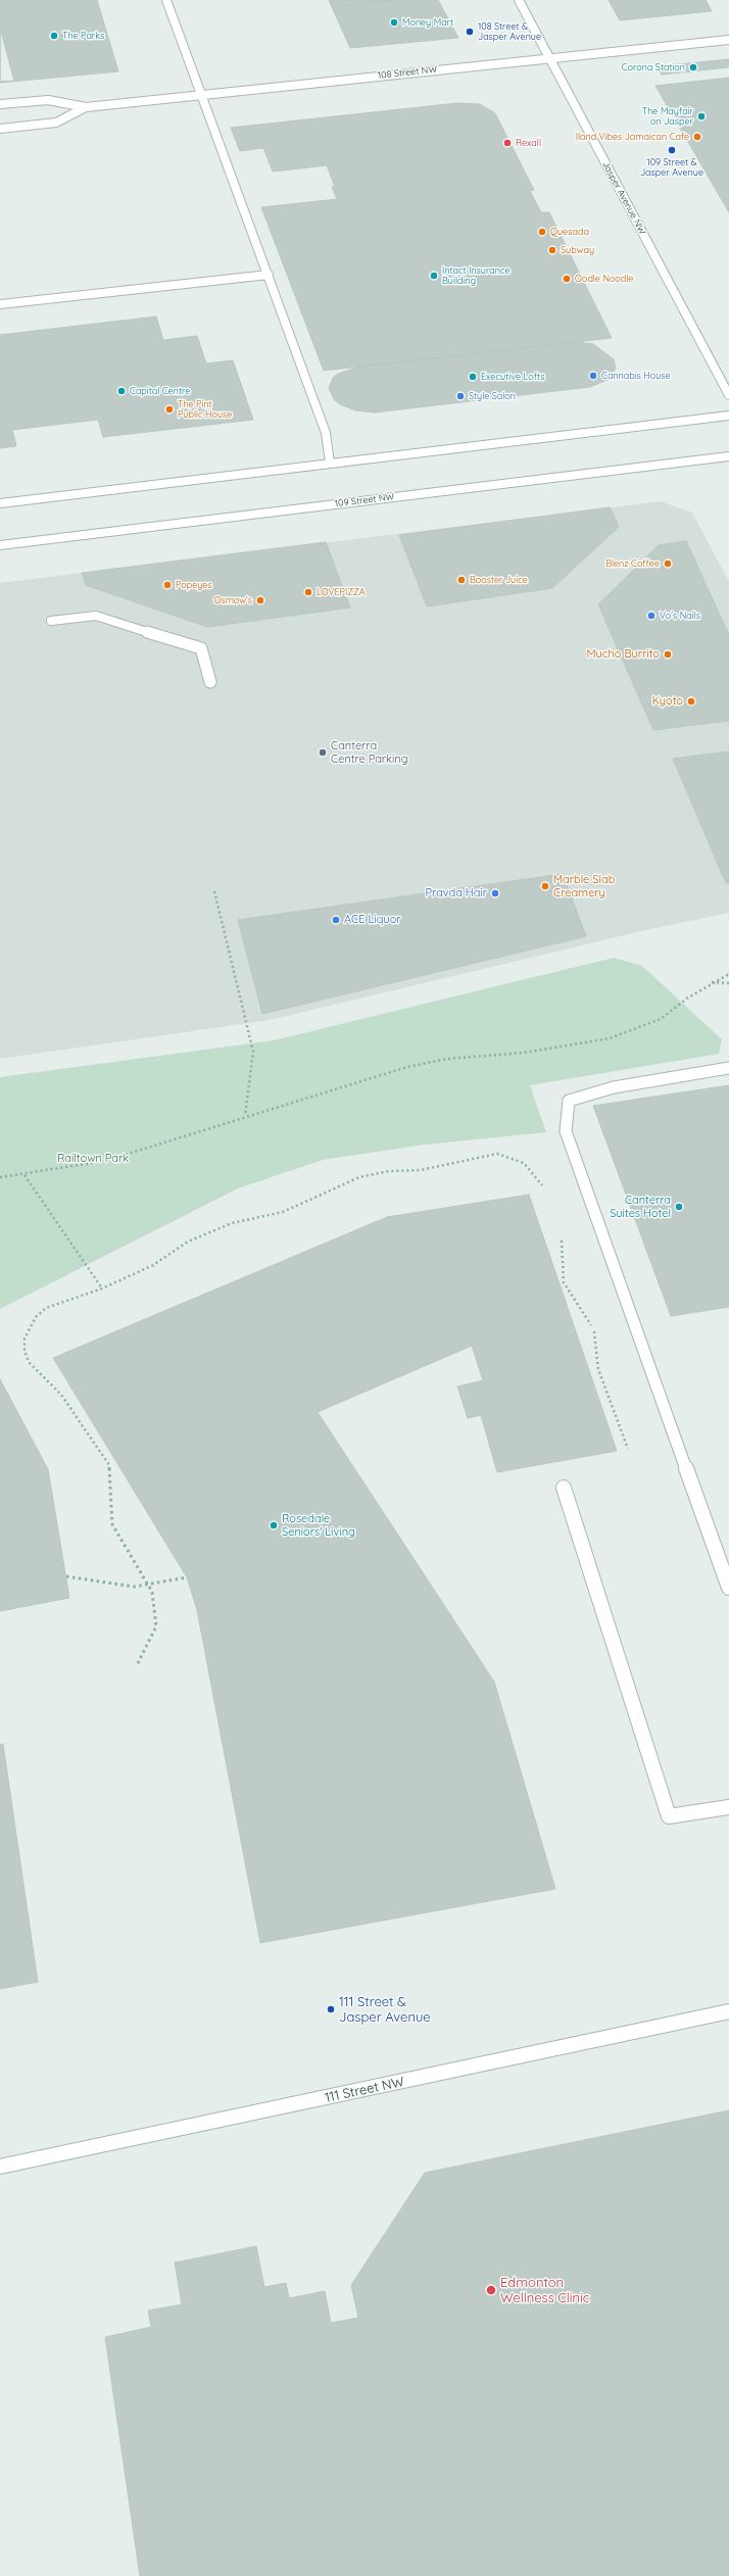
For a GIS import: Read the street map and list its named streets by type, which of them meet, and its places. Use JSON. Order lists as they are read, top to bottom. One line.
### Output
{"streets":{"main road":["108 Street NW","Jasper Avenue NW","109 Street NW","111 Street NW"]},"crossings":[["108 Street NW","Jasper Avenue NW"]],"parks":["Railtown Park"],"places":["Money Mart","108 Street & Jasper Avenue","The Parks","Corona Station","The Mayfair on Jasper","Iland Vibes Jamaican Cafe","Rexall","109 Street & Jasper Avenue","Quesada","Subway","Intact Insurance Building","Oodle Noodle","Cannabis House","Executive Lofts","Capital Centre","Style Salon","The Pint Public House","Blenz Coffee","Booster Juice","Popeyes","LOVEPIZZA","Osmow's","Vo's Nails","Mucho Burrito","Kyoto","Canterra Centre Parking","Marble Slab Creamery","Pravda Hair","ACE Liquor","Canterra Suites Hotel","Rosedale Seniors' Living","111 Street & Jasper Avenue","Edmonton Wellness Clinic"]}
